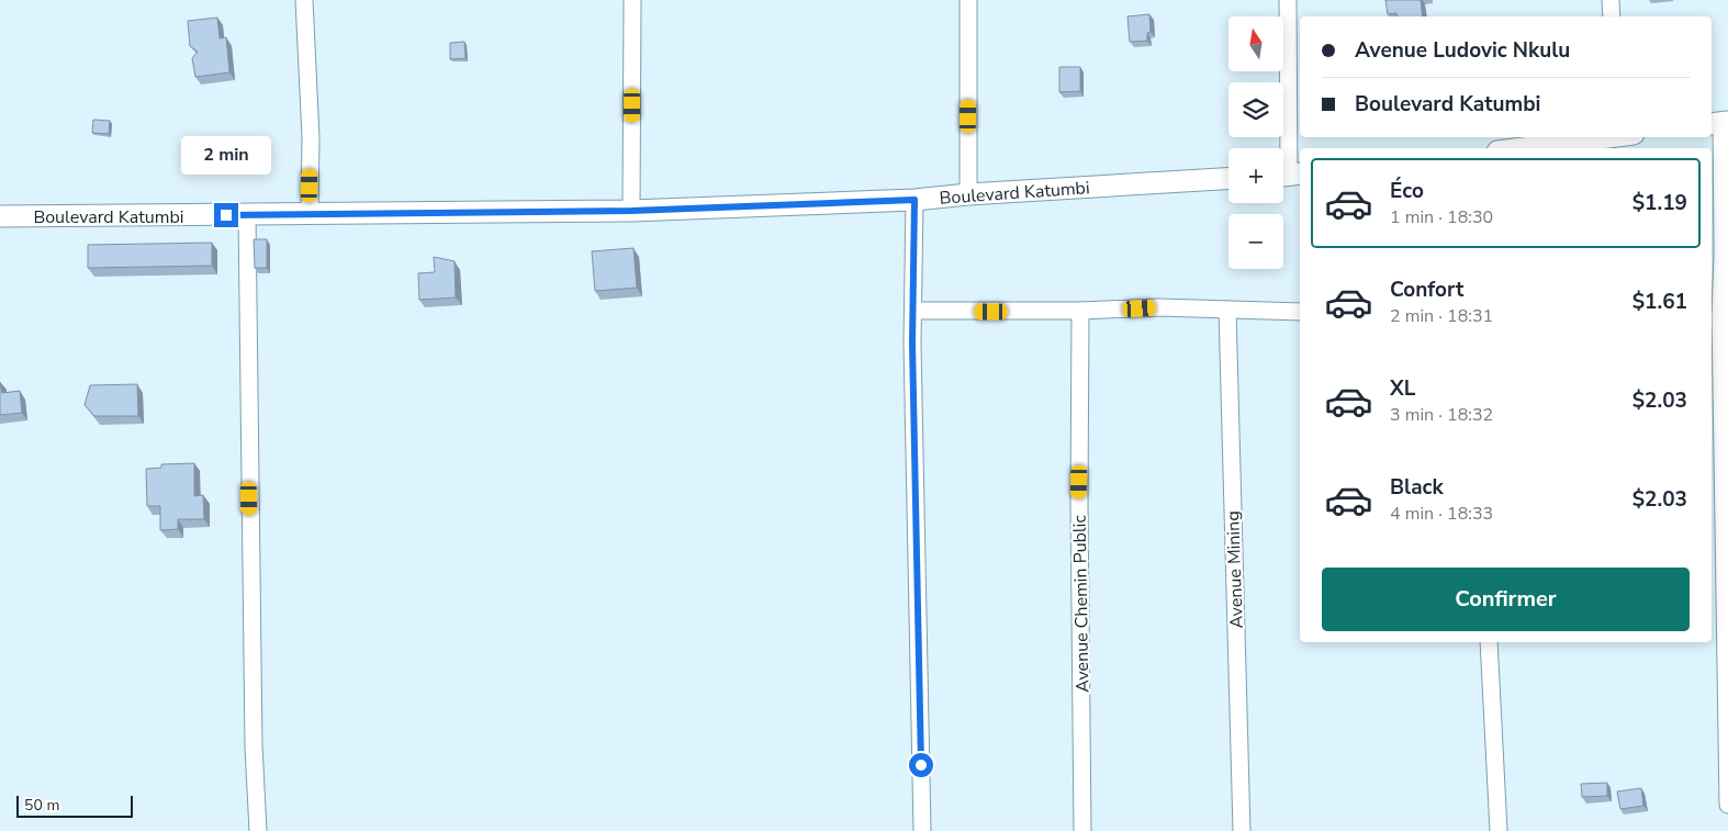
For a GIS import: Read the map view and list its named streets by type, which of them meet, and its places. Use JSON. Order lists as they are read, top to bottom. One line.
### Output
{"streets":{"street":["Boulevard Katumbi","Avenue Mining","Avenue Chemin Public"]},"scale_bar":"50 m","north":"top","page":{"map_buttons":["+","−"],"banner":["Avenue Ludovic Nkulu","Boulevard Katumbi"],"bubble":"2 min","list":[{"name":"Éco","note":"1 min · 18:30","value":"$1.19"},{"name":"Confort","note":"2 min · 18:31","value":"$1.61"},{"name":"XL","note":"3 min · 18:32","value":"$2.03"},{"name":"Black","note":"4 min · 18:33","value":"$2.03"}],"buttons":"Confirmer","scale":"50 m"}}
